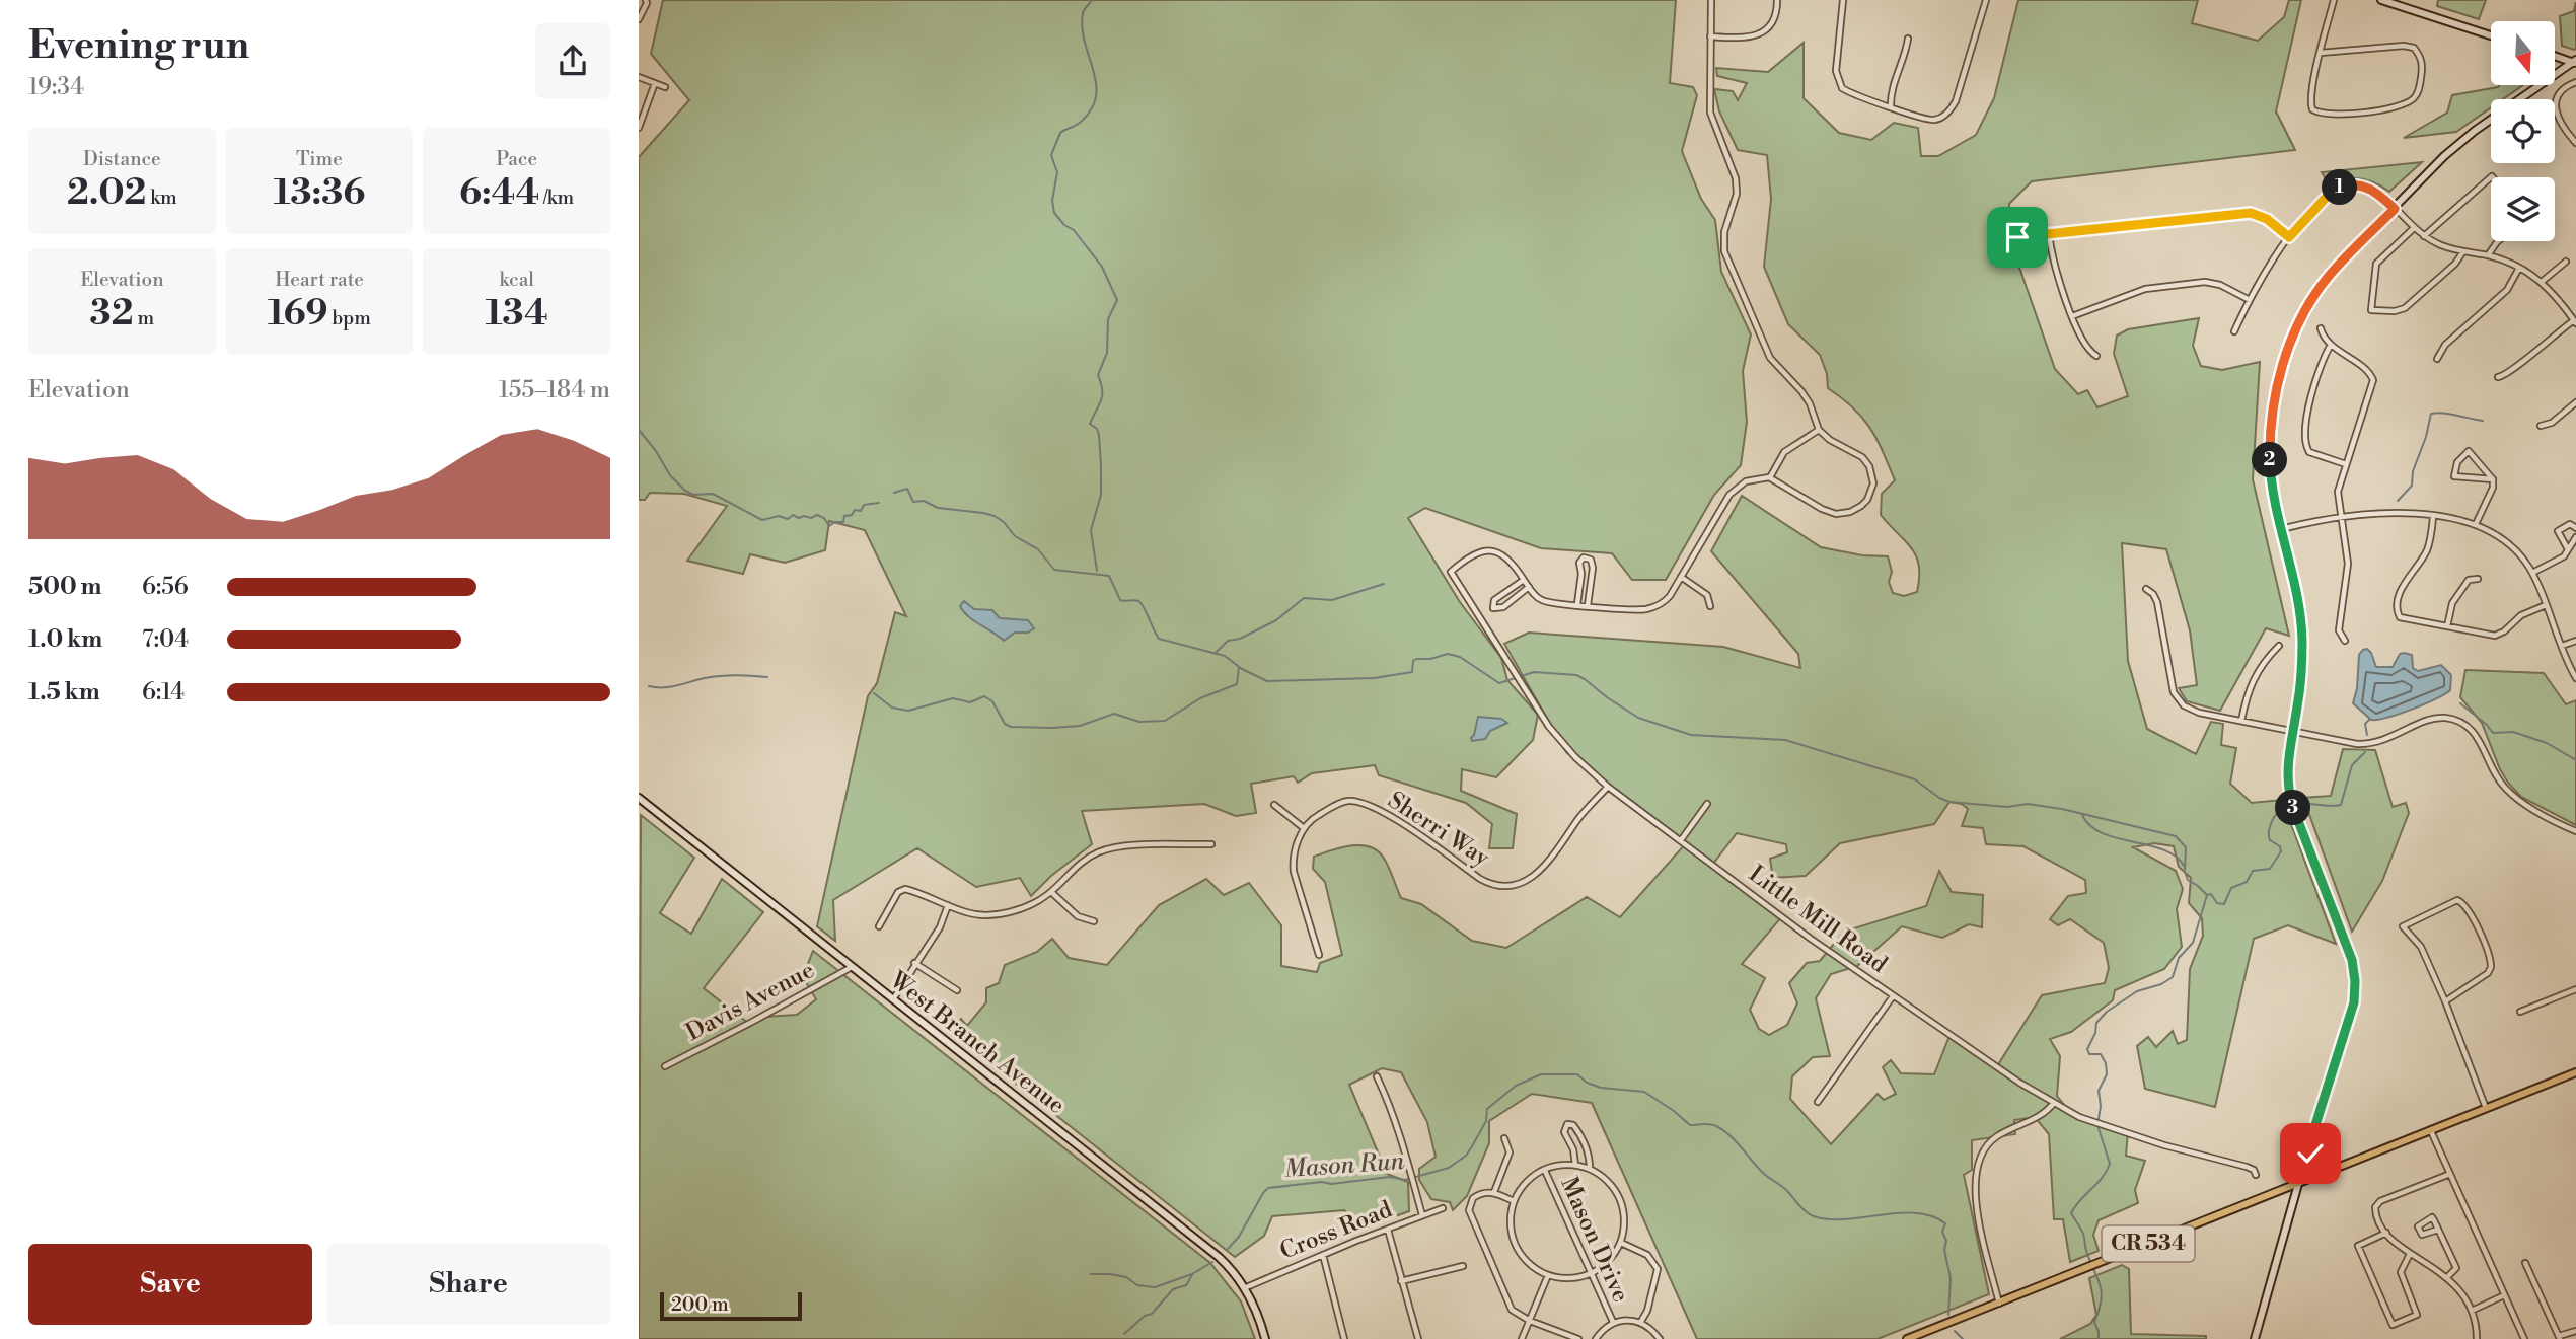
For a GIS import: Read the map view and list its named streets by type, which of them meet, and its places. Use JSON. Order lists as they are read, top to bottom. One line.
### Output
{"streets":{"main road":["West Branch Avenue","CR 534"],"street":["Sherri Way","Little Mill Road","Davis Avenue","Cross Road","Mason Drive"]},"crossings":[["Sherri Way","Little Mill Road"],["Davis Avenue","West Branch Avenue"],["West Branch Avenue","Cross Road"]],"water":["Mason Run"],"scale_bar":"200 m","north":"bottom","page":{"heading":["Evening run","19:34"],"stats":[["Distance","2.02 km"],["Time","13:36"],["Pace","6:44 /km"],["Elevation","32 m"],["Heart rate","169 bpm"],["kcal","134"]],"pins":["1","2","3"],"chart":["Elevation","155–184 m"],"list":[{"name":"500 m","note":"6:56"},{"name":"1.0 km","note":"7:04"},{"name":"1.5 km","note":"6:14"}],"buttons":["Save","Share"],"scale":"200 m"}}
